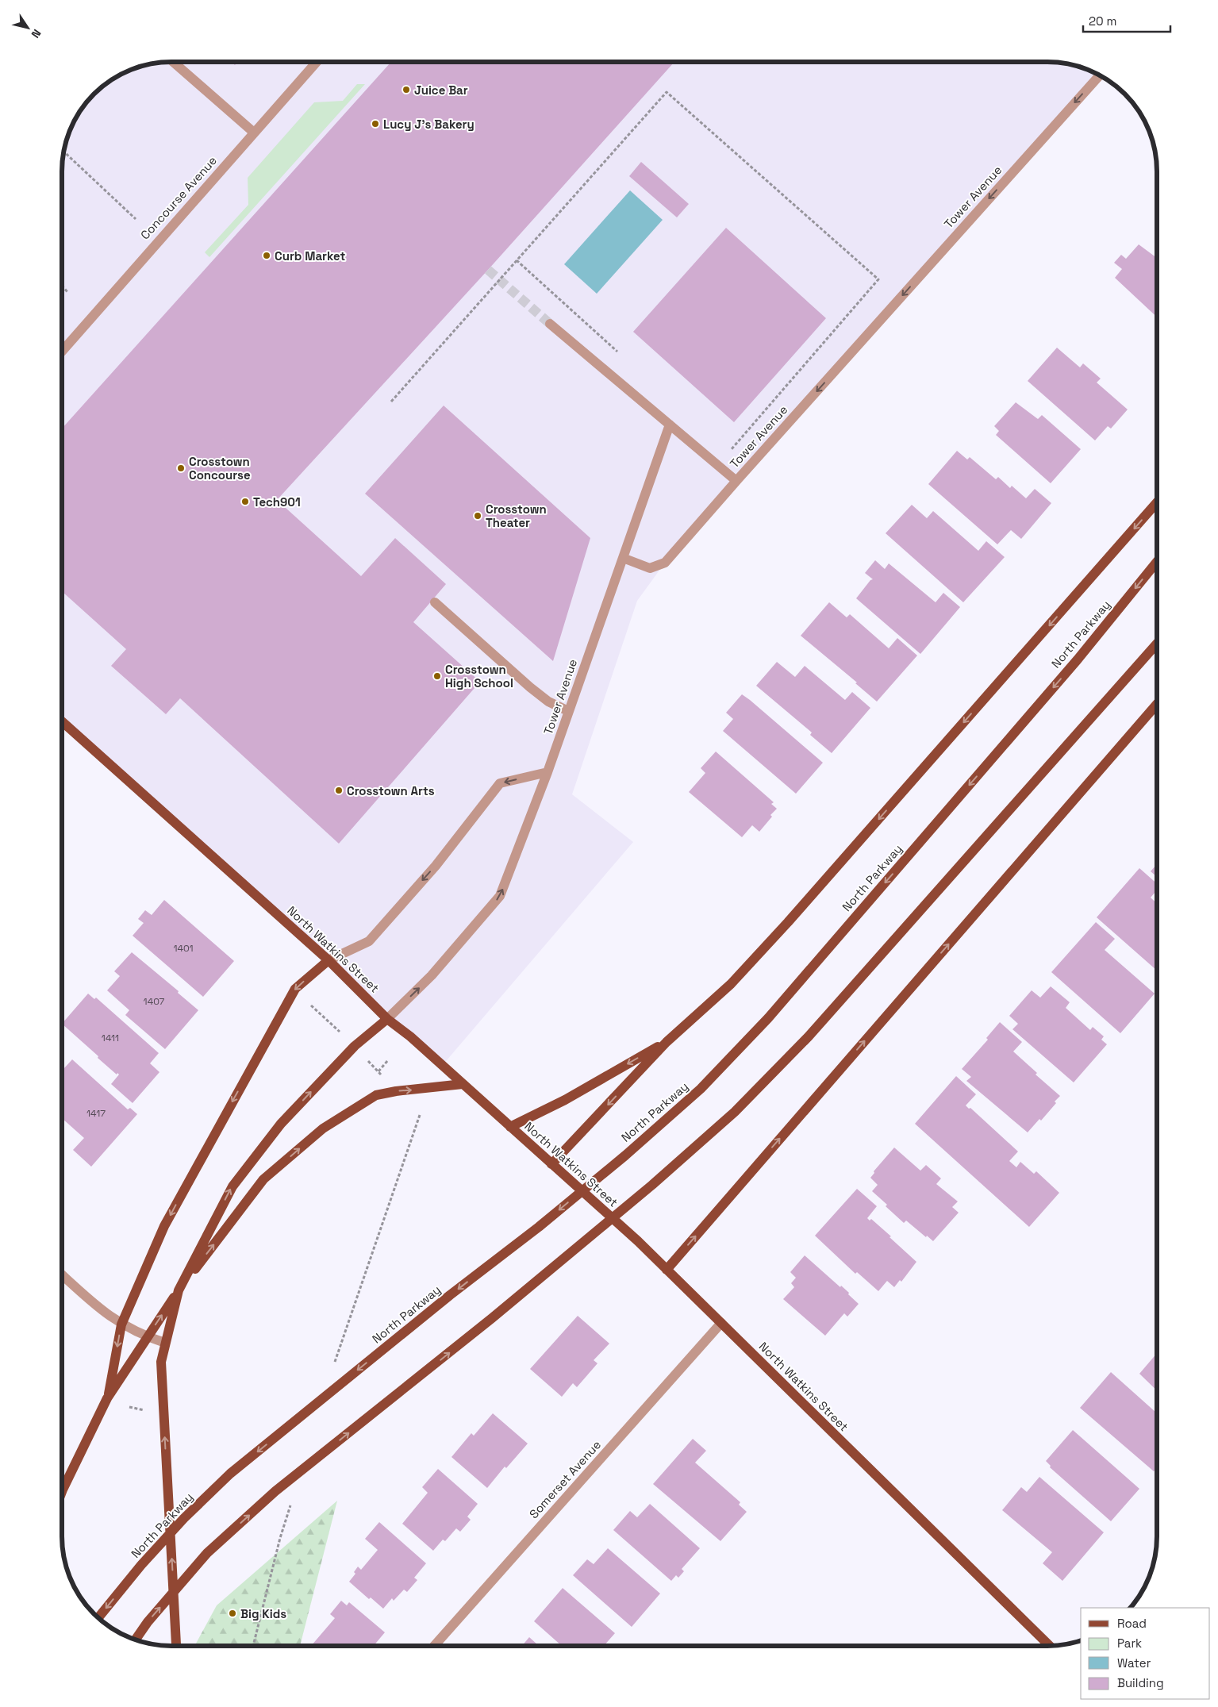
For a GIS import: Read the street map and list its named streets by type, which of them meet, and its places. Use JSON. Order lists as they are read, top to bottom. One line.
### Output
{"streets":{"main road":["North Parkway","North Watkins Street"],"street":["Tower Avenue","Concourse Avenue","Somerset Avenue"]},"crossings":[["Tower Avenue","North Watkins Street"],["North Watkins Street","Somerset Avenue"]],"places":["Juice Bar","Lucy J's Bakery","Curb Market","Crosstown Concourse","Tech901","Crosstown Theater","Crosstown High School","Crosstown Arts","Big Kids"],"house_numbers":["1401","1407","1411","1417"],"legend":["Road","Park","Water","Building"],"scale_bar":"20 m","north":"bottom right"}
